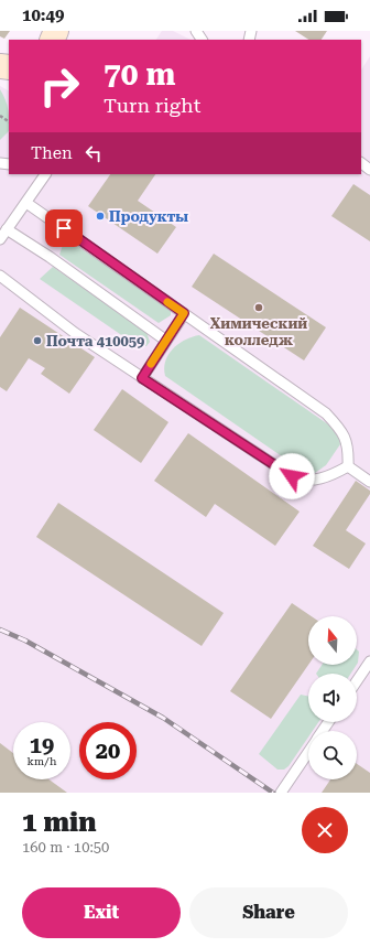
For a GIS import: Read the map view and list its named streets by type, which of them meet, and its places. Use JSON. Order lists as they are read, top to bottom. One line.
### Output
{"places":["Продукты","Химический колледж","Почта 410059"],"north":"top","page":{"status":"10:49","turn":["70 m","Turn right"],"then":"Then","speed":"19 km/h","limit":"20","heading":["1 min","160 m · 10:50"],"buttons":["Exit","Share"]}}
